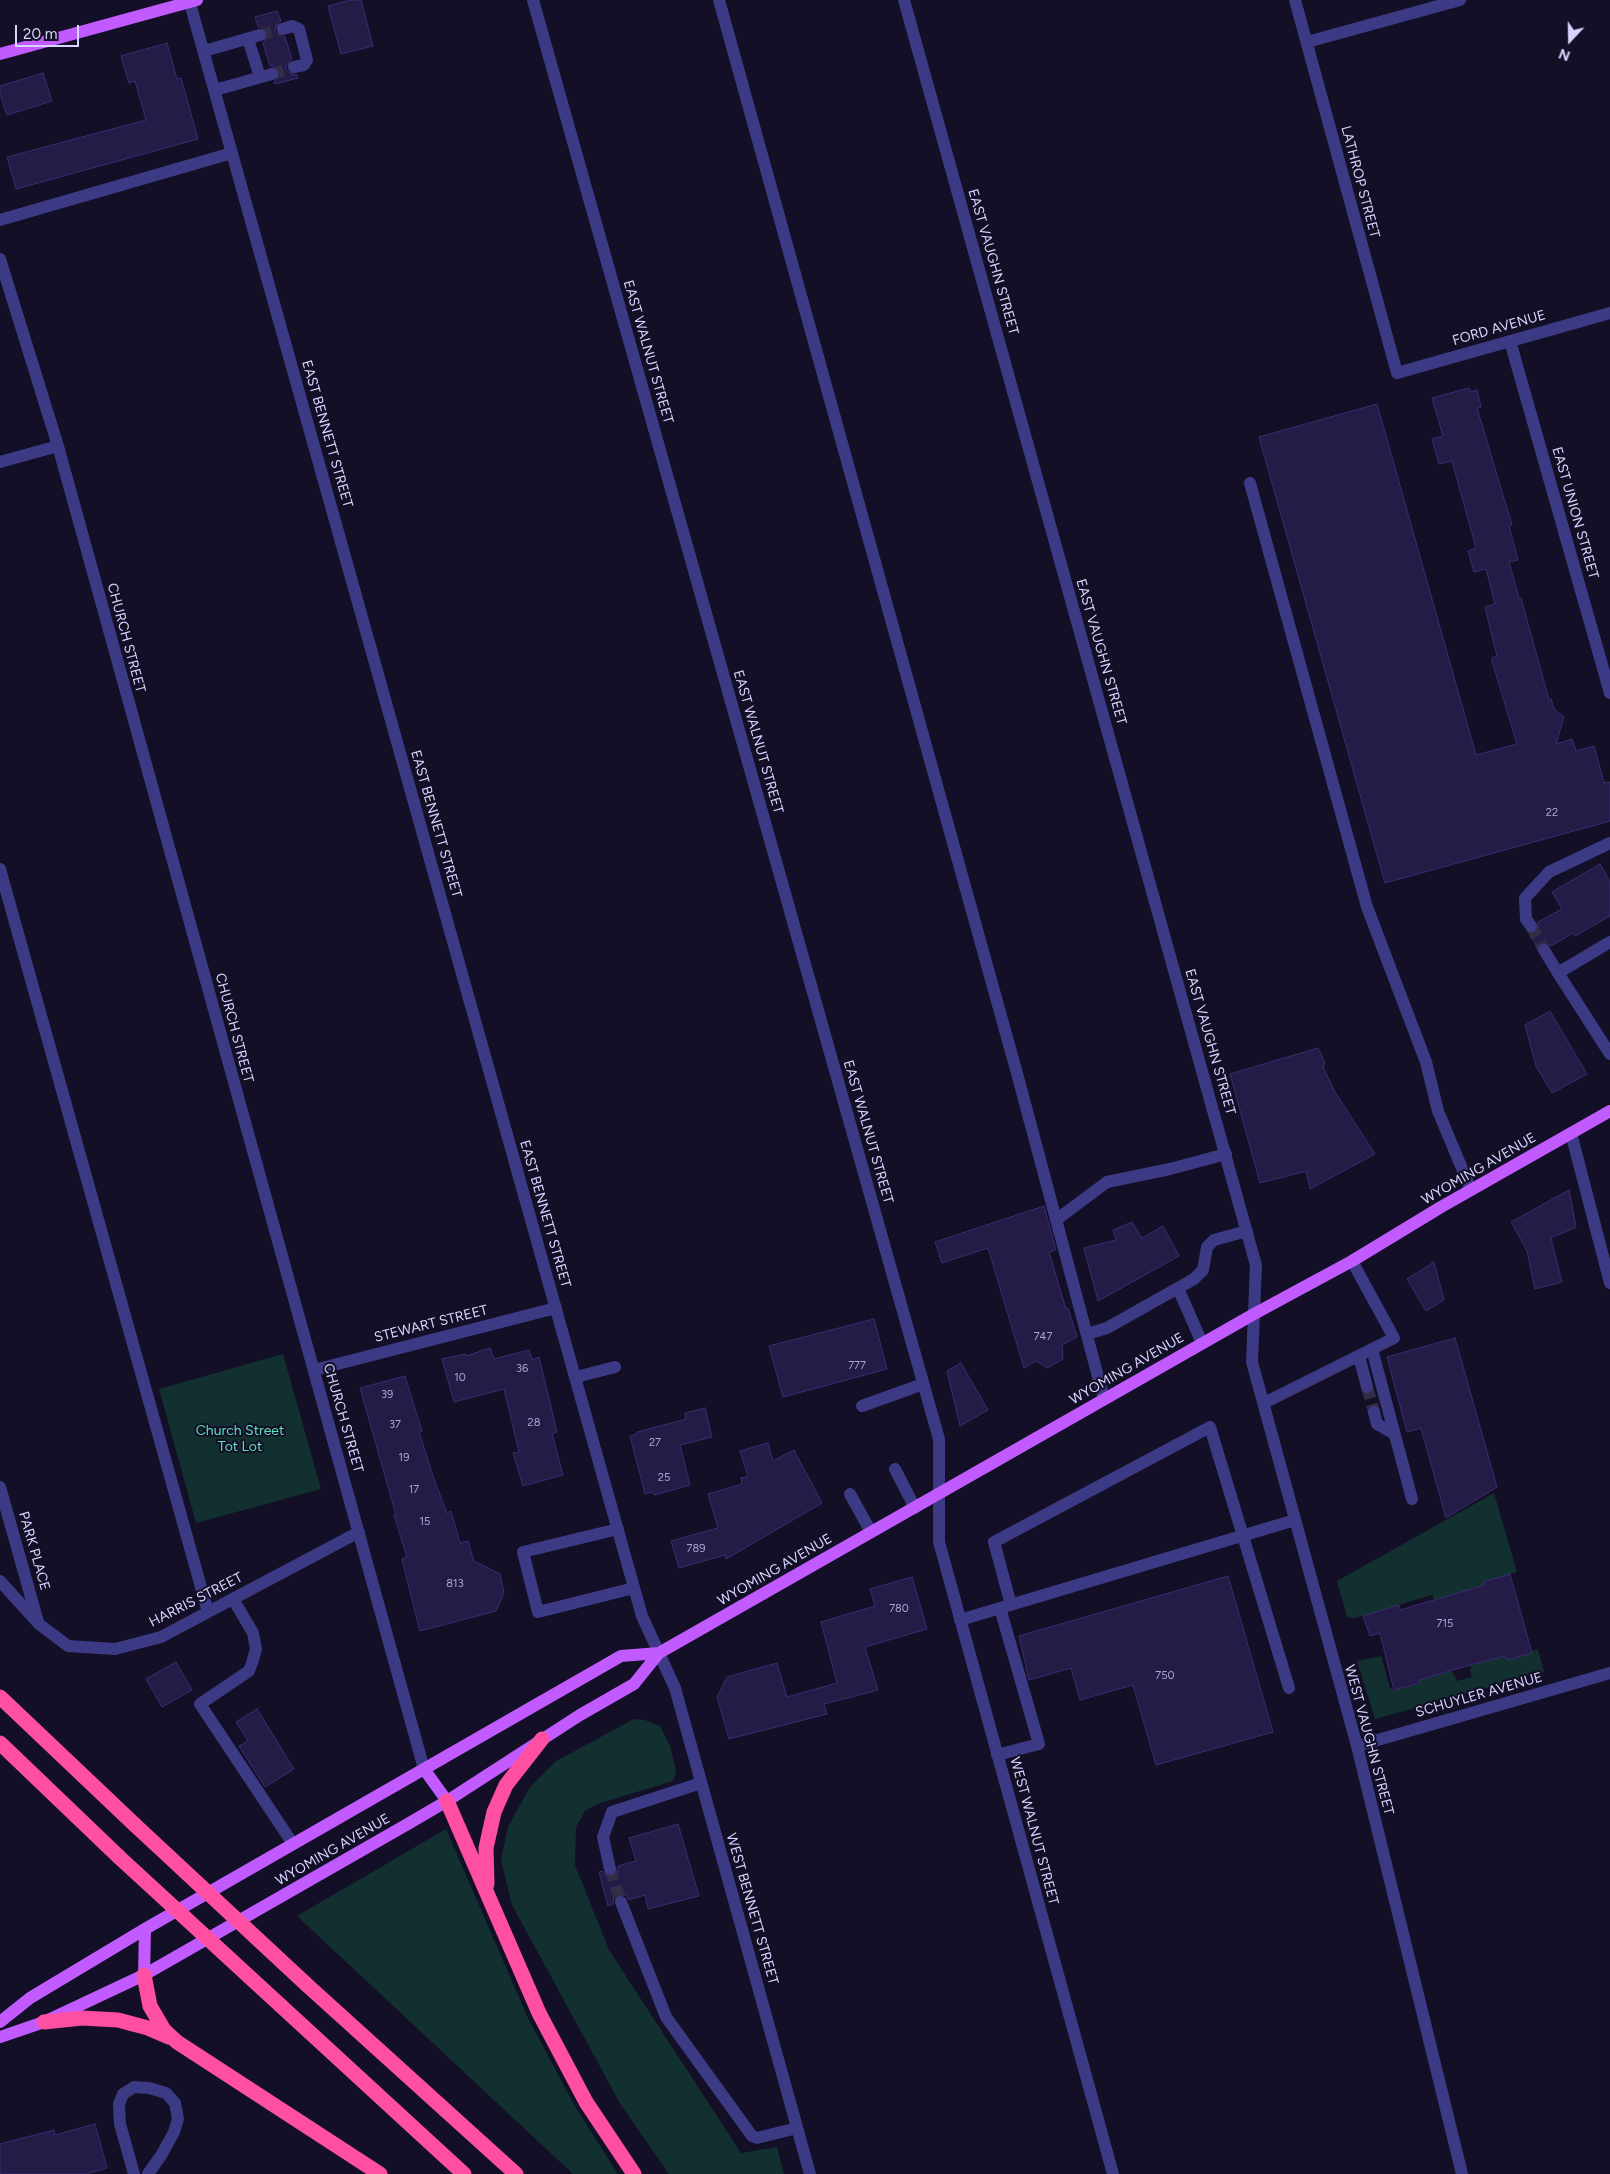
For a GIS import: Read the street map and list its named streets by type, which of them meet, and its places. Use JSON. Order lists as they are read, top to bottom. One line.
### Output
{"streets":{"main road":["CHURCH STREET","WYOMING AVENUE"],"street":["LATHROP STREET","EAST VAUGHN STREET","FORD AVENUE","EAST WALNUT STREET","EAST BENNETT STREET","EAST UNION STREET","STEWART STREET","PARK PLACE","HARRIS STREET","SCHUYLER AVENUE","WEST VAUGHN STREET","WEST WALNUT STREET","WEST BENNETT STREET"]},"crossings":[["LATHROP STREET","FORD AVENUE"],["EAST VAUGHN STREET","WYOMING AVENUE"],["EAST VAUGHN STREET","WEST VAUGHN STREET"],["FORD AVENUE","EAST UNION STREET"],["EAST WALNUT STREET","WYOMING AVENUE"],["EAST WALNUT STREET","WEST WALNUT STREET"],["EAST BENNETT STREET","WYOMING AVENUE"],["EAST BENNETT STREET","STEWART STREET"],["EAST BENNETT STREET","WEST BENNETT STREET"],["CHURCH STREET","WYOMING AVENUE"],["CHURCH STREET","STEWART STREET"],["CHURCH STREET","HARRIS STREET"],["WYOMING AVENUE","WEST VAUGHN STREET"],["WYOMING AVENUE","WEST WALNUT STREET"],["WYOMING AVENUE","WEST BENNETT STREET"],["PARK PLACE","HARRIS STREET"],["SCHUYLER AVENUE","WEST VAUGHN STREET"]],"parks":["Church Street Tot Lot"],"house_numbers":["22","747","777","36","10","39","28","37","27","19","25","17","15","789","813","780","715","750"],"scale_bar":"20 m","north":"bottom"}
